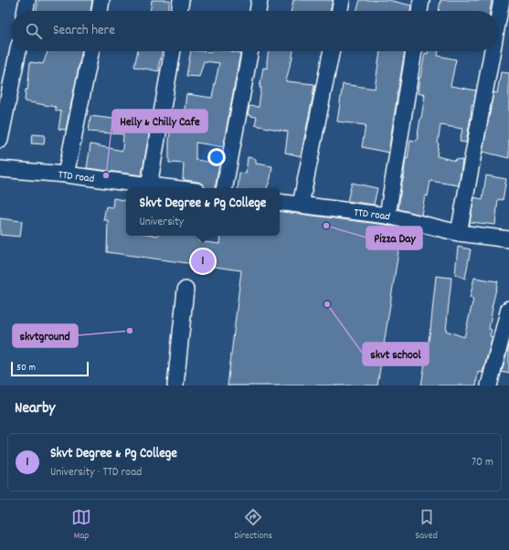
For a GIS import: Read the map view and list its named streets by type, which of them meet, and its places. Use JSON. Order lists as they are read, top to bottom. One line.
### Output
{"streets":{"street":["TTD road"]},"places":["Helly & Chilly Cafe","Pizza Day","skvt school","skvtground"],"scale_bar":"50 m","page":{"search":"Search here","popup":["Skvt Degree & Pg College","University"],"pins":"1","scale":"50 m","heading":"Nearby","list":[{"mark":"1","name":"Skvt Degree & Pg College","note":"University · TTD road","value":"70 m"}],"nav":["Map","Directions","Saved"]}}
